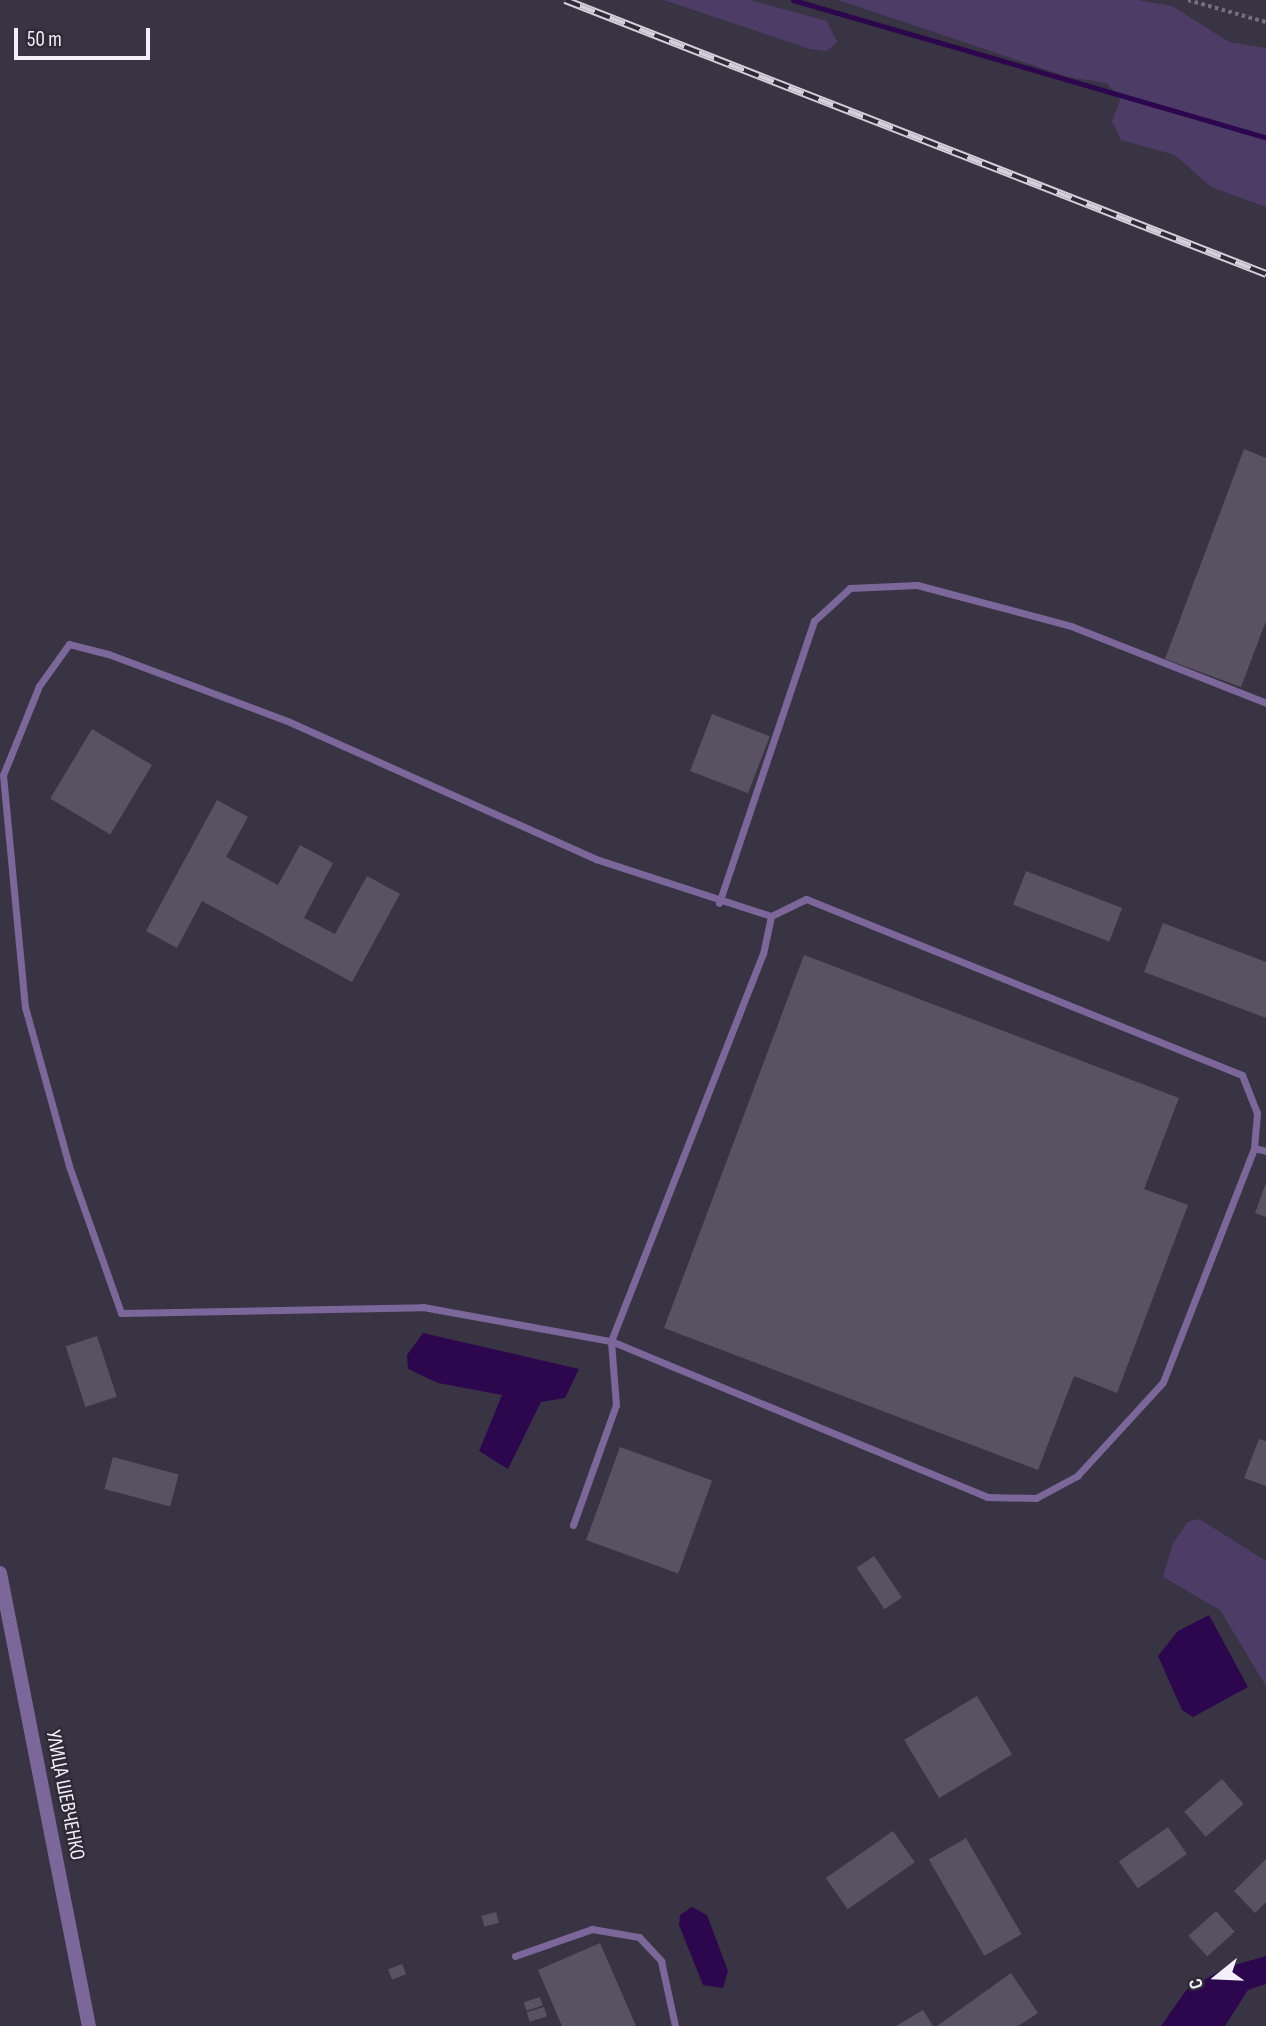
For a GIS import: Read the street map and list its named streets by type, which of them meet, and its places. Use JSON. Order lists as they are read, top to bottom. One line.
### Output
{"streets":{"street":["УЛИЦА ШЕВЧЕНКО"]},"scale_bar":"50 m","north":"left"}
